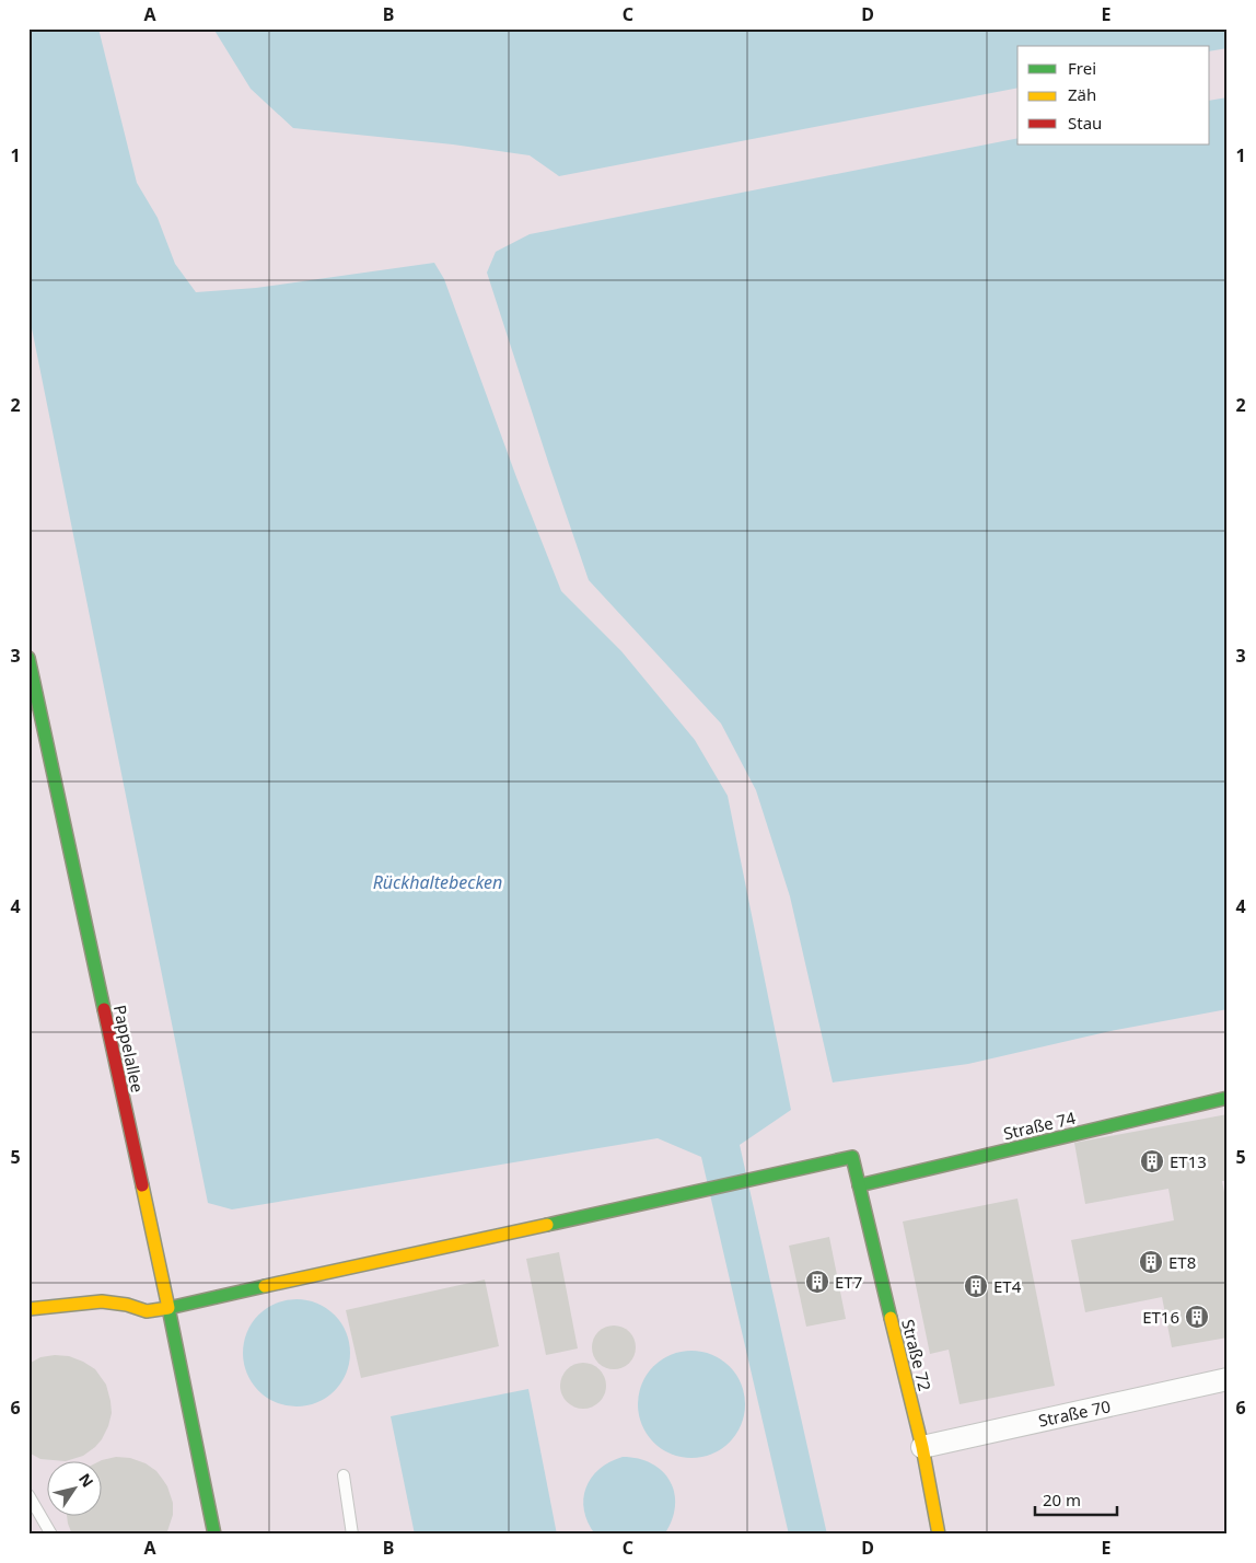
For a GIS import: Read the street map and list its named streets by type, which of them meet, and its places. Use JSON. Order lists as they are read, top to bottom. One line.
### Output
{"streets":{"street":["Pappelallee","Straße 74","Straße 72","Straße 70"]},"crossings":[["Pappelallee","Straße 72"],["Straße 74","Straße 72"],["Straße 72","Straße 70"]],"water":["Rückhaltebecken"],"places":{"building":["ET13","ET8","ET7","ET4","ET16"]},"legend":["Frei","Zäh","Stau"],"scale_bar":"20 m","north":"top right","grid":{"columns":["A","B","C","D","E"],"rows":["1","2","3","4","5","6"]}}
